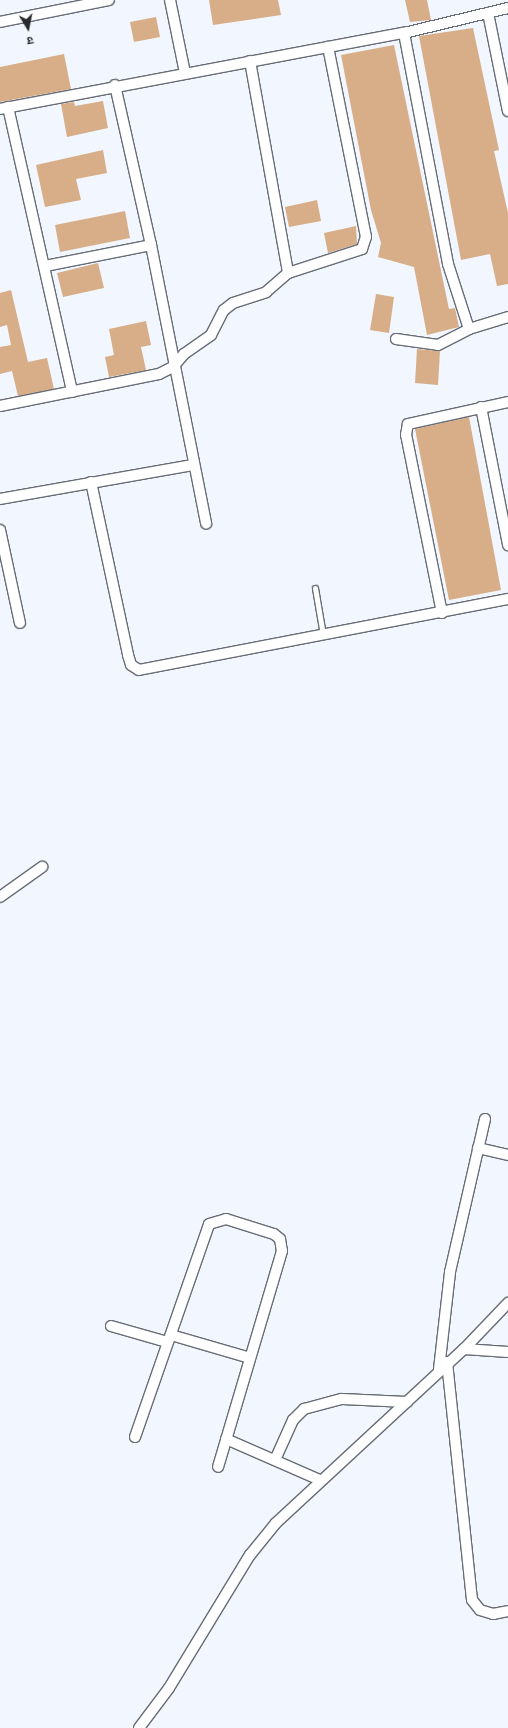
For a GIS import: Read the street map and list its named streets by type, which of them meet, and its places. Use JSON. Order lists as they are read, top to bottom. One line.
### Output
{"north":"bottom"}
